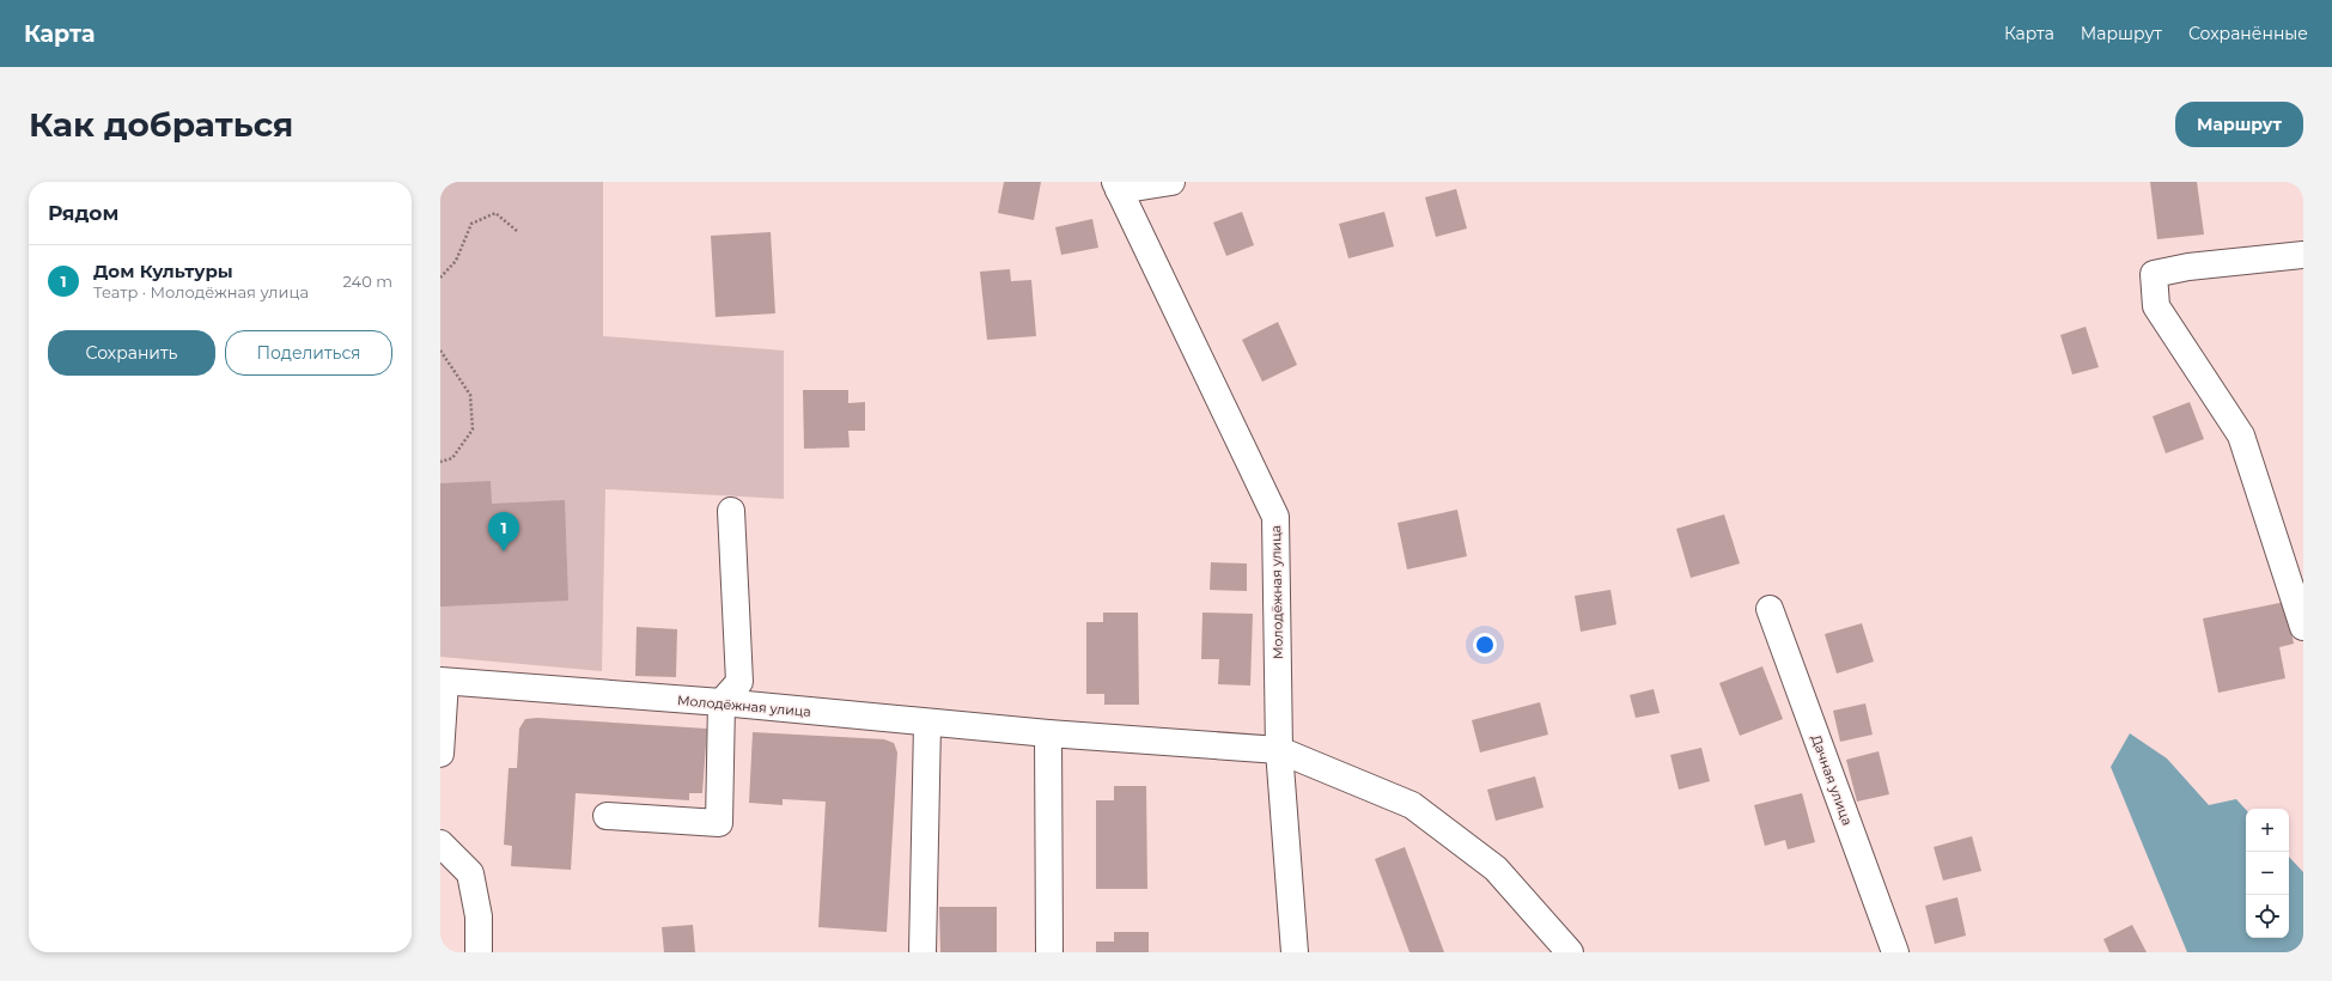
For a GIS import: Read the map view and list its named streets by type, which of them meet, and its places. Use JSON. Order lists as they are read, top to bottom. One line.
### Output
{"streets":{"street":["Молодёжная улица","Дачная улица"]},"page":{"header":"Карта","nav":["Карта","Маршрут","Сохранённые"],"buttons":["Маршрут",["Сохранить","Поделиться"]],"title":"Как добраться","heading":"Рядом","list":[{"mark":"1","name":"Дом Культуры","note":"Театр · Молодёжная улица","value":"240 m"}],"pins":"1","map_buttons":["+","−"]}}
